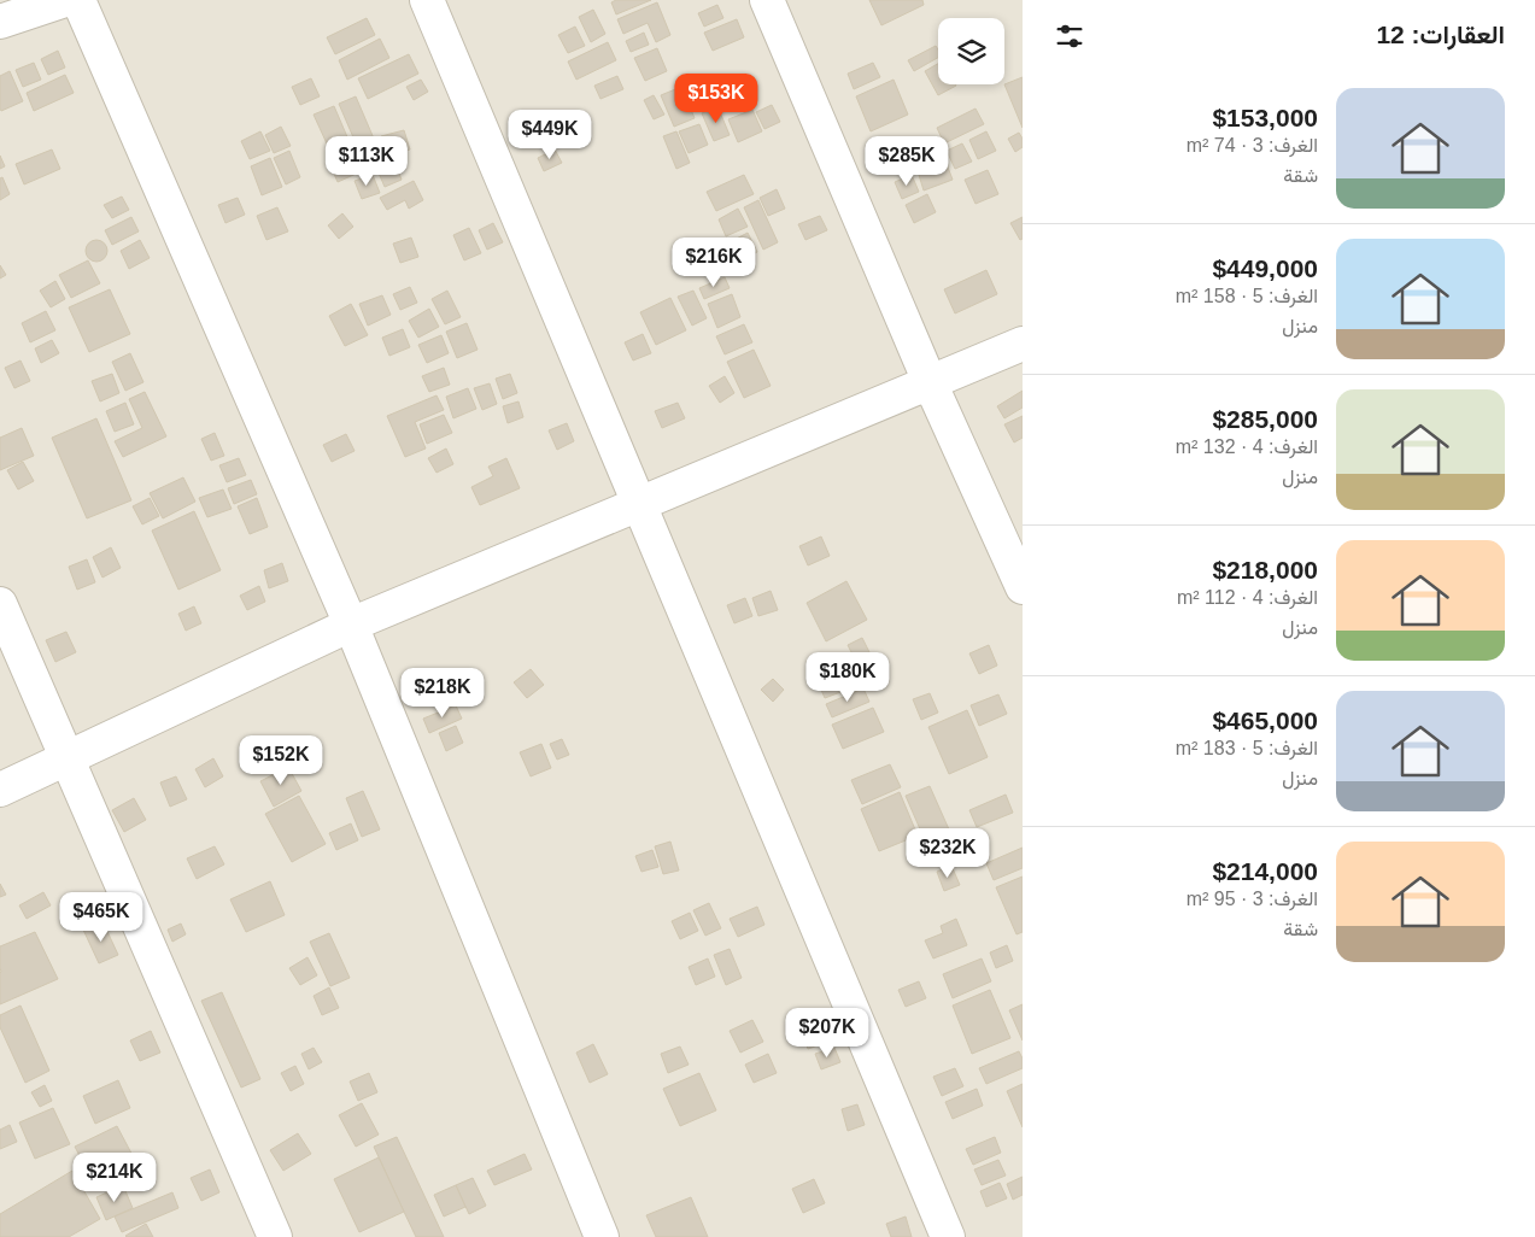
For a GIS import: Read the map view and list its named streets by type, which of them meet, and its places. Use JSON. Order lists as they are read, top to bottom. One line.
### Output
{"page":{"heading":"العقارات: 12","list":[{"name":"$153,000","note":"الغرف: 3 · 74 m² · شقة"},{"name":"$449,000","note":"الغرف: 5 · 158 m² · منزل"},{"name":"$285,000","note":"الغرف: 4 · 132 m² · منزل"},{"name":"$218,000","note":"الغرف: 4 · 112 m² · منزل"},{"name":"$465,000","note":"الغرف: 5 · 183 m² · منزل"},{"name":"$214,000","note":"الغرف: 3 · 95 m² · شقة"}],"price":["$153K","$449K","$113K","$285K","$216K","$180K","$218K","$152K","$232K","$465K","$207K","$214K"]}}
